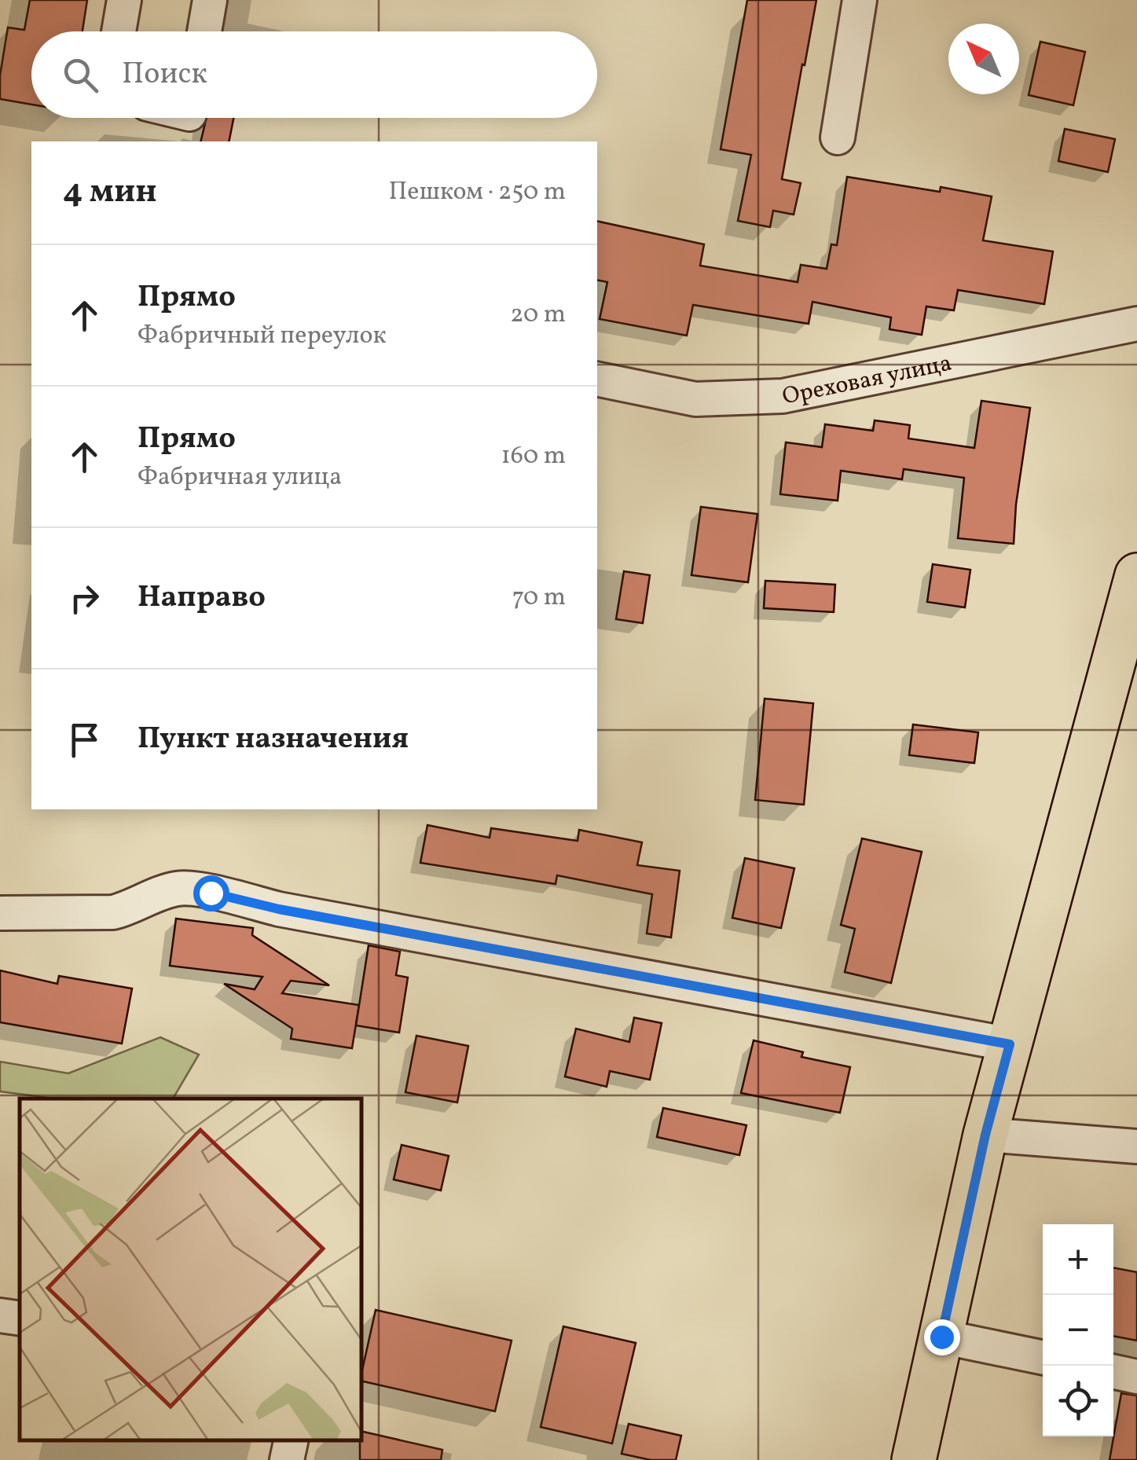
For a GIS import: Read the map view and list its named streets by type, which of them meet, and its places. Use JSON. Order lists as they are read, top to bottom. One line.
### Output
{"streets":{"street":["Ореховая улица"]},"north":"top left","page":{"search":"Поиск","heading":["4 мин","Пешком · 250 m"],"list":[["Прямо","Фабричный переулок","20 m"],["Прямо","Фабричная улица","160 m"],["Направо","70 m"],"Пункт назначения"],"map_buttons":["+","−"]}}
